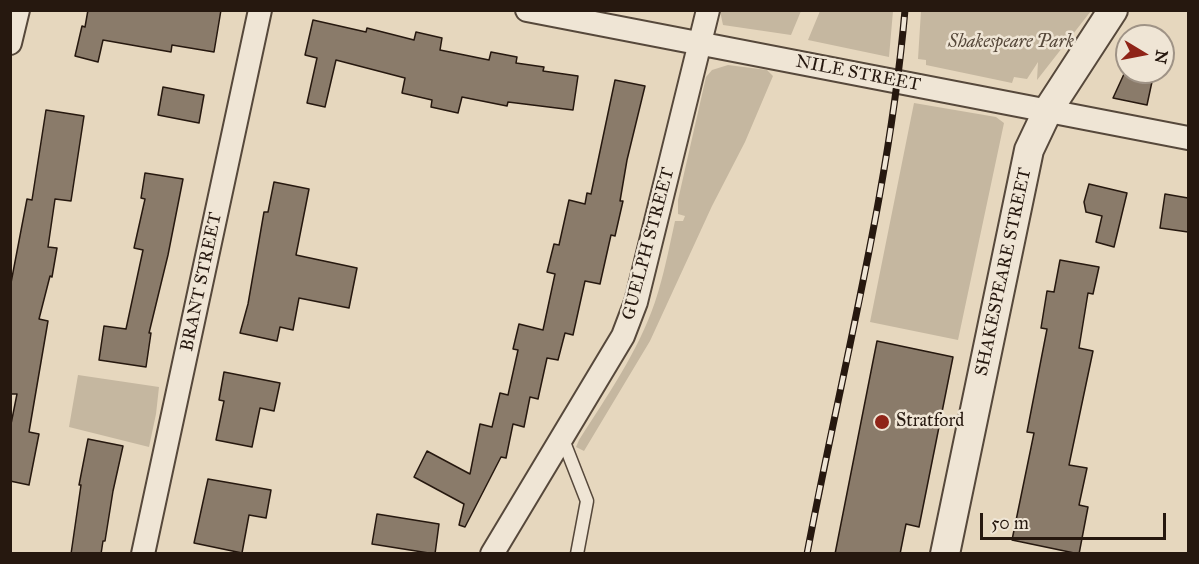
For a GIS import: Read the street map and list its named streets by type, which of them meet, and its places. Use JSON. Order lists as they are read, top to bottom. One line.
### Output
{"streets":{"street":["NILE STREET","GUELPH STREET","SHAKESPEARE STREET","BRANT STREET"]},"crossings":[["NILE STREET","GUELPH STREET"],["NILE STREET","SHAKESPEARE STREET"]],"parks":["Shakespeare Park"],"places":["Stratford"],"scale_bar":"50 m","north":"right"}
